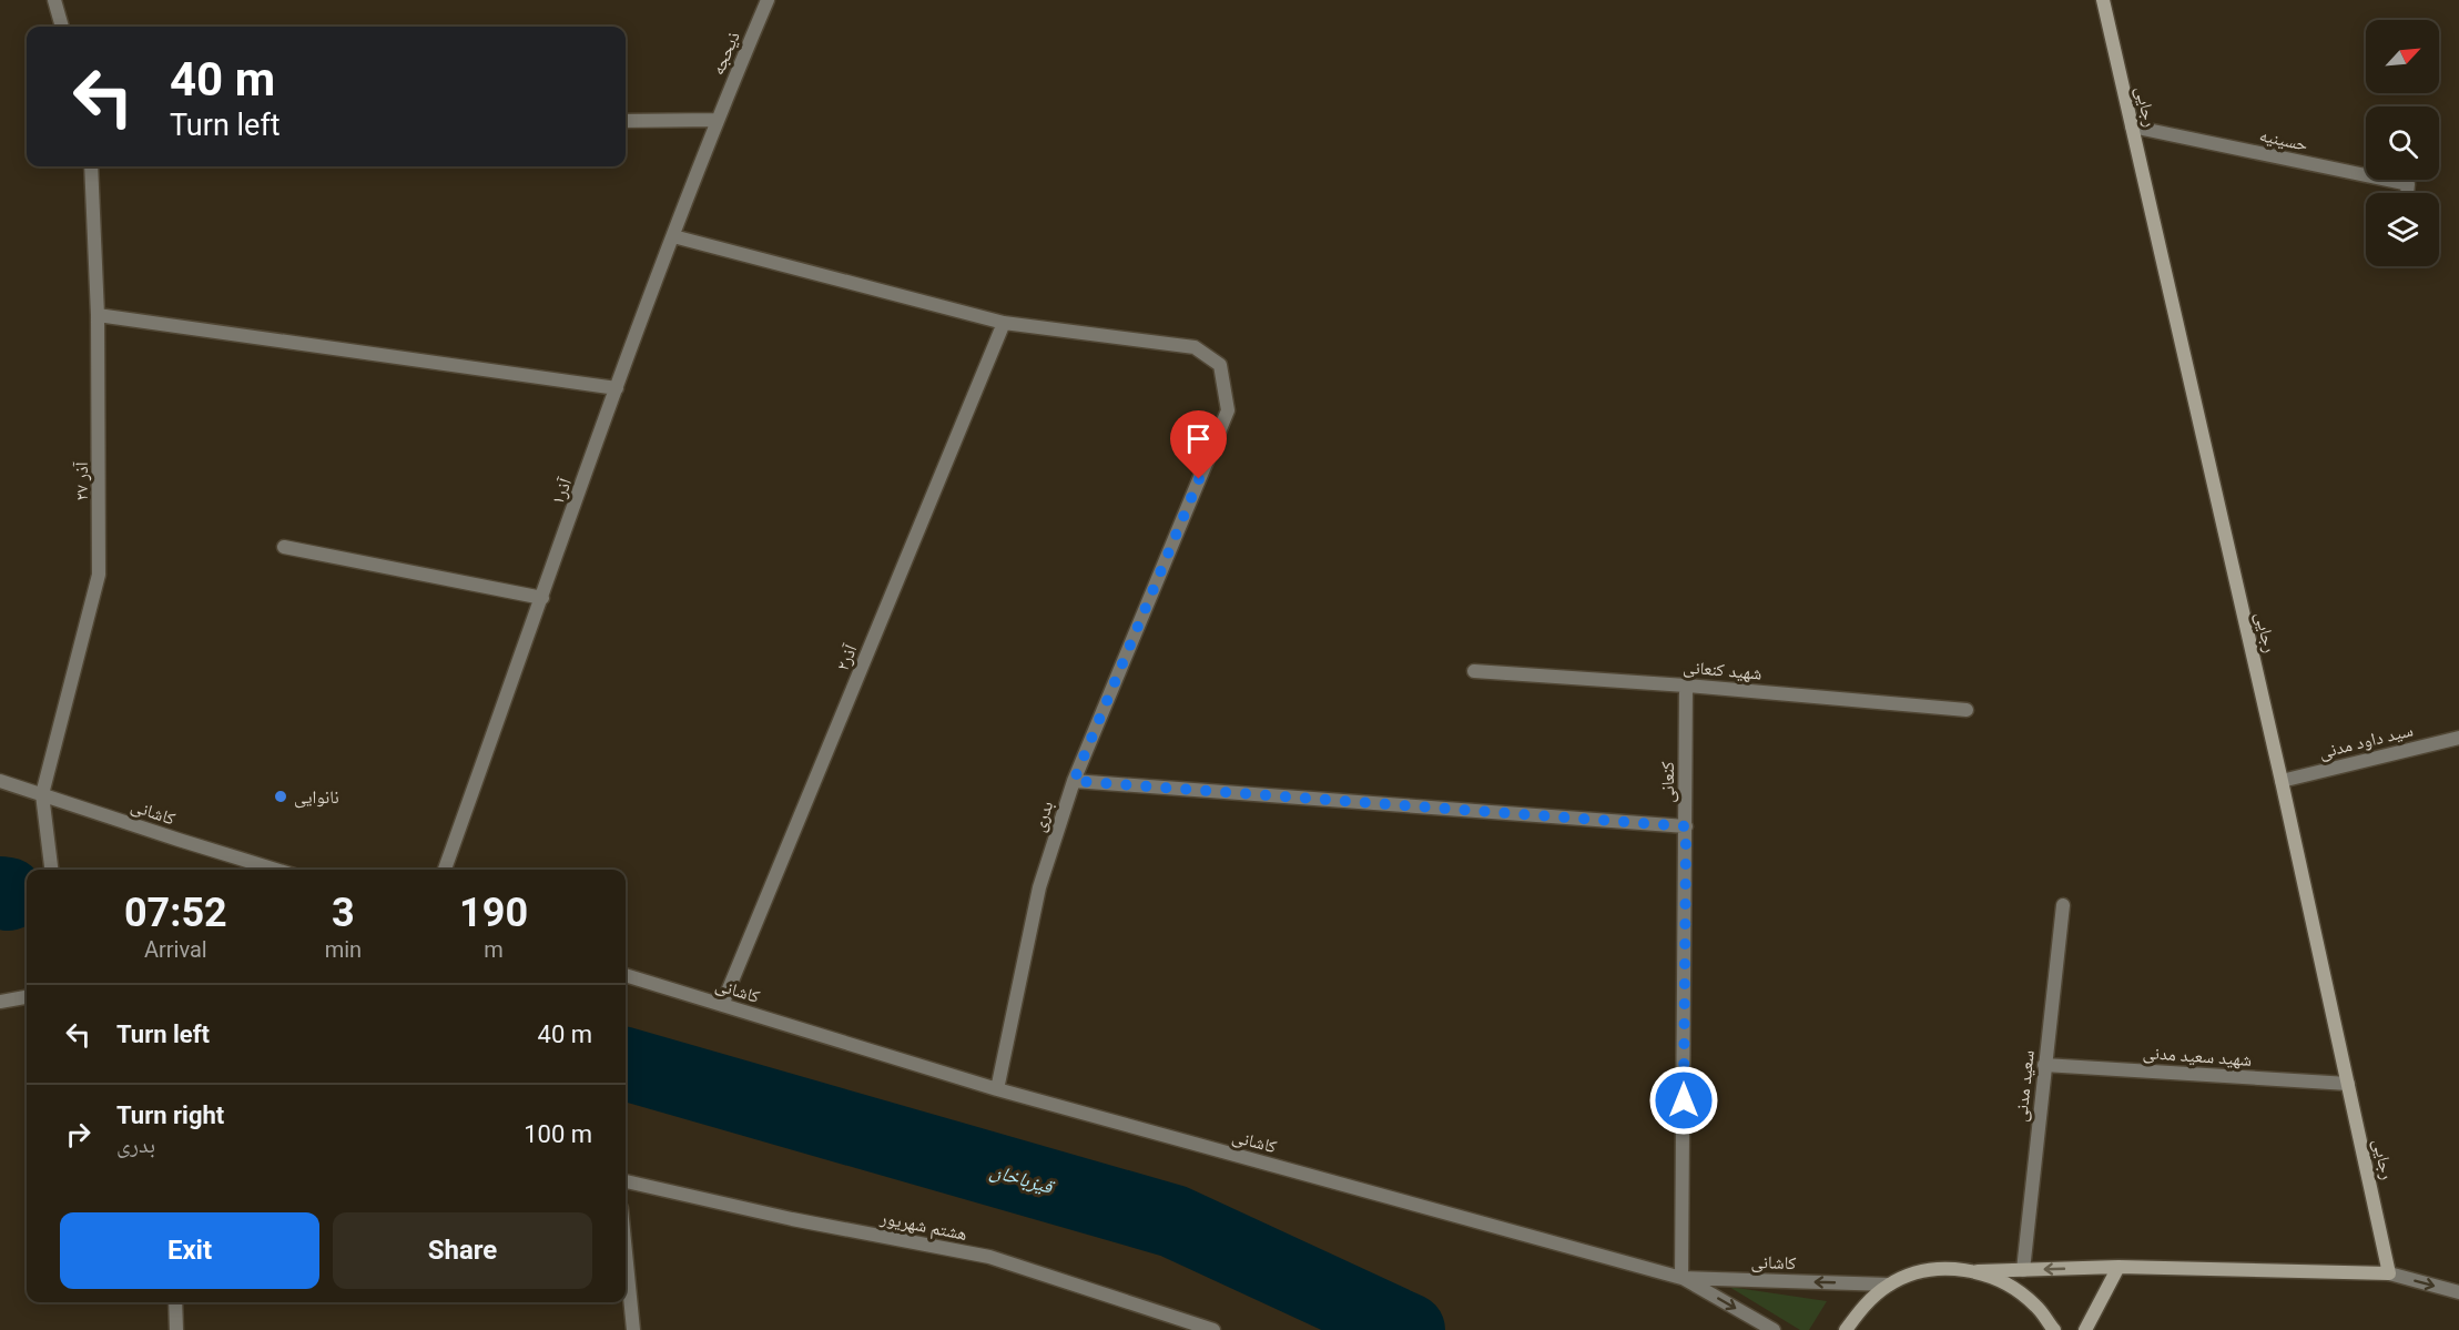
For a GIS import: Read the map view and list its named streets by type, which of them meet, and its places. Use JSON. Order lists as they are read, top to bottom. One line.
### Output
{"streets":{"main road":["رجایی"],"street":["ذیحجه","حسینیه","۲۷ آذر","آذر۱","آذر۲","شهید کنعانی","سید داود مدنی","کنعانی","کاشانی","بدری","شهید سعید مدنی","سعید مدنی","هشتم شهریور"]},"crossings":[["ذیحجه","آذر۱"],["رجایی","حسینیه"],["رجایی","سید داود مدنی"],["رجایی","شهید سعید مدنی"],["۲۷ آذر","کاشانی"],["آذر۱","بدری"],["آذر۲","کاشانی"],["آذر۲","بدری"],["شهید کنعانی","کنعانی"],["کنعانی","کاشانی"],["کاشانی","بدری"],["شهید سعید مدنی","سعید مدنی"]],"water":["قیزباخان"],"places":["نانوایی"],"north":"top right","page":{"turn":["40 m","Turn left"],"eta":["07:52","Arrival","3","min","190","m"],"list":[{"name":"Turn left","value":"40 m"},{"name":"Turn right","note":"بدری","value":"100 m"}],"buttons":["Exit","Share"]}}
